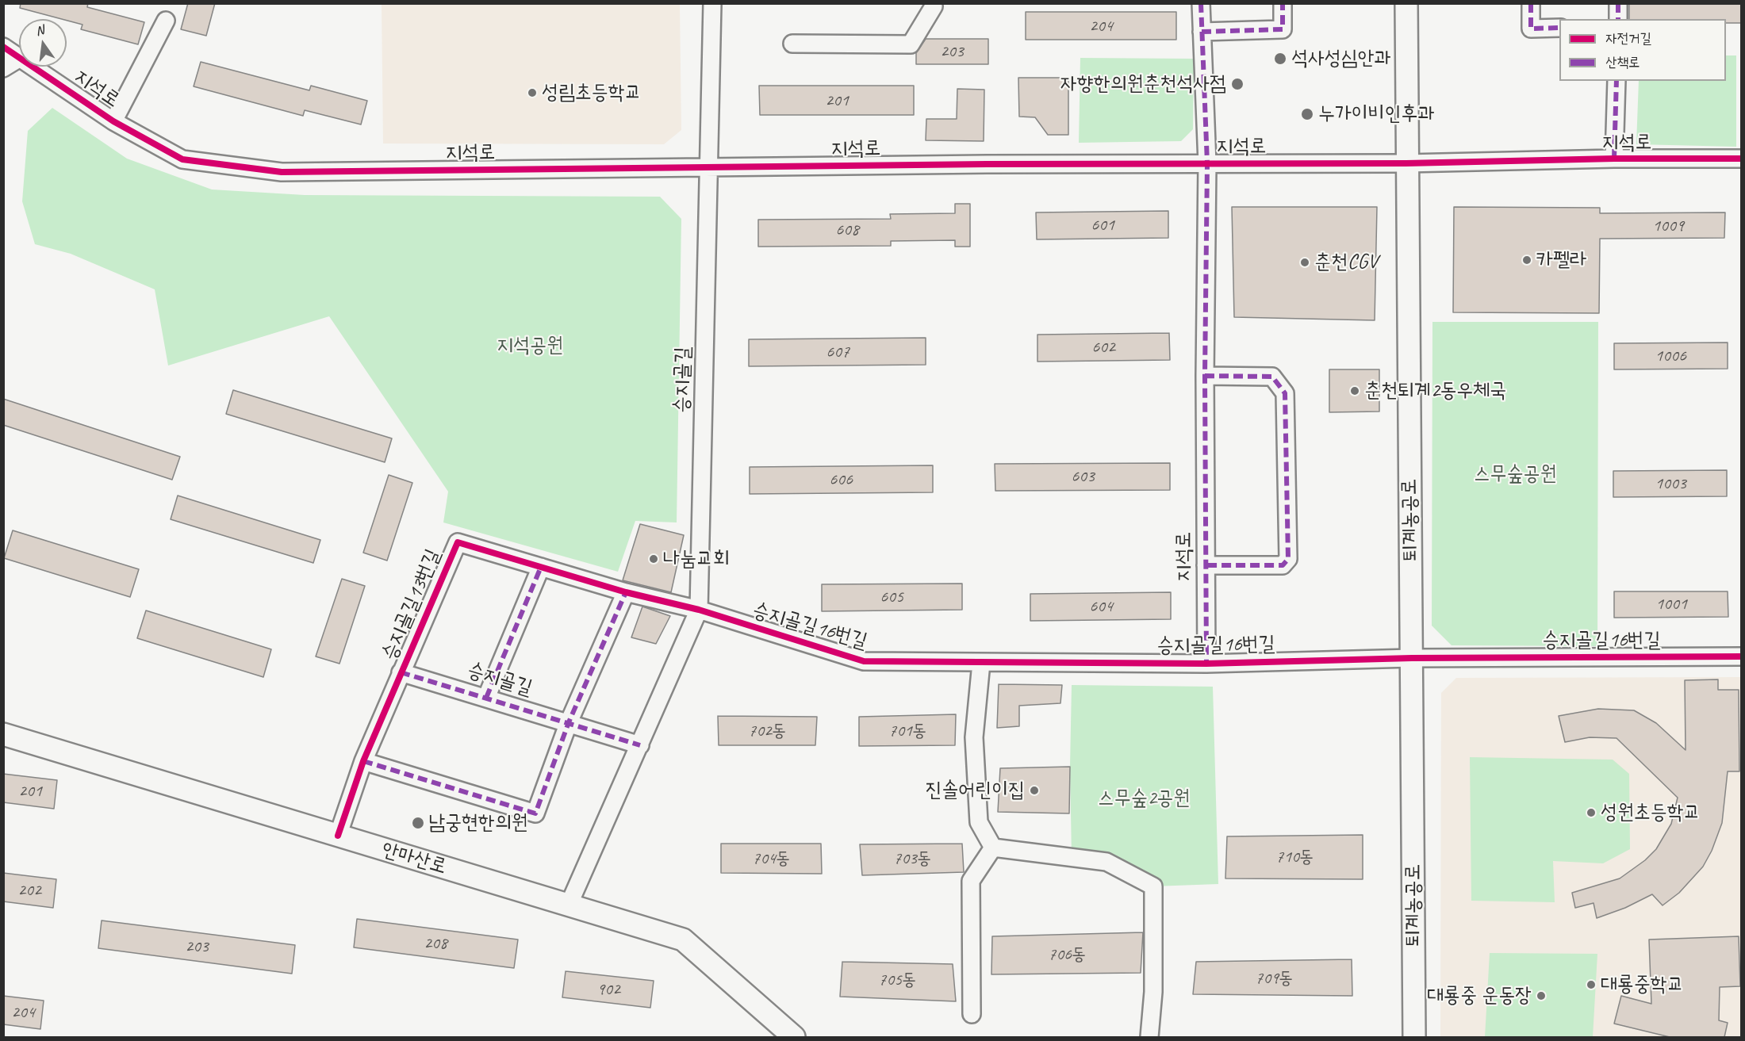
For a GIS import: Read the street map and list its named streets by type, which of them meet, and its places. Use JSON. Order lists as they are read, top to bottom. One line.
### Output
{"streets":{"street":["지석로","승지골길","퇴계농공로","승지골길13번길","승지골길16번길","안마산로"]},"crossings":[["지석로","승지골길"],["지석로","퇴계농공로"],["지석로","승지골길16번길"],["승지골길","승지골길13번길"],["승지골길","승지골길16번길"],["승지골길","안마산로"],["퇴계농공로","승지골길16번길"],["승지골길13번길","승지골길16번길"],["승지골길13번길","안마산로"]],"parks":["지석공원","스무숲공원","스무숲2공원"],"places":["석사성심안과","자향한의원춘천석사점","성림초등학교","누가이비인후과","카펠라","춘천CGV","춘천퇴계2동우체국","나눔교회","진솔어린이집","성원초등학교","남궁현한의원","대룡중학교","대룡중 운동장"],"house_numbers":["204","203","201","601","1009","608","602","607","1006","603","606","1003","605","1001","604","702동","701동","201","710동","704동","703동","202","208","203","706동","709동","705동","902","204"],"legend":["자전거길","산책로"],"north":"top"}
